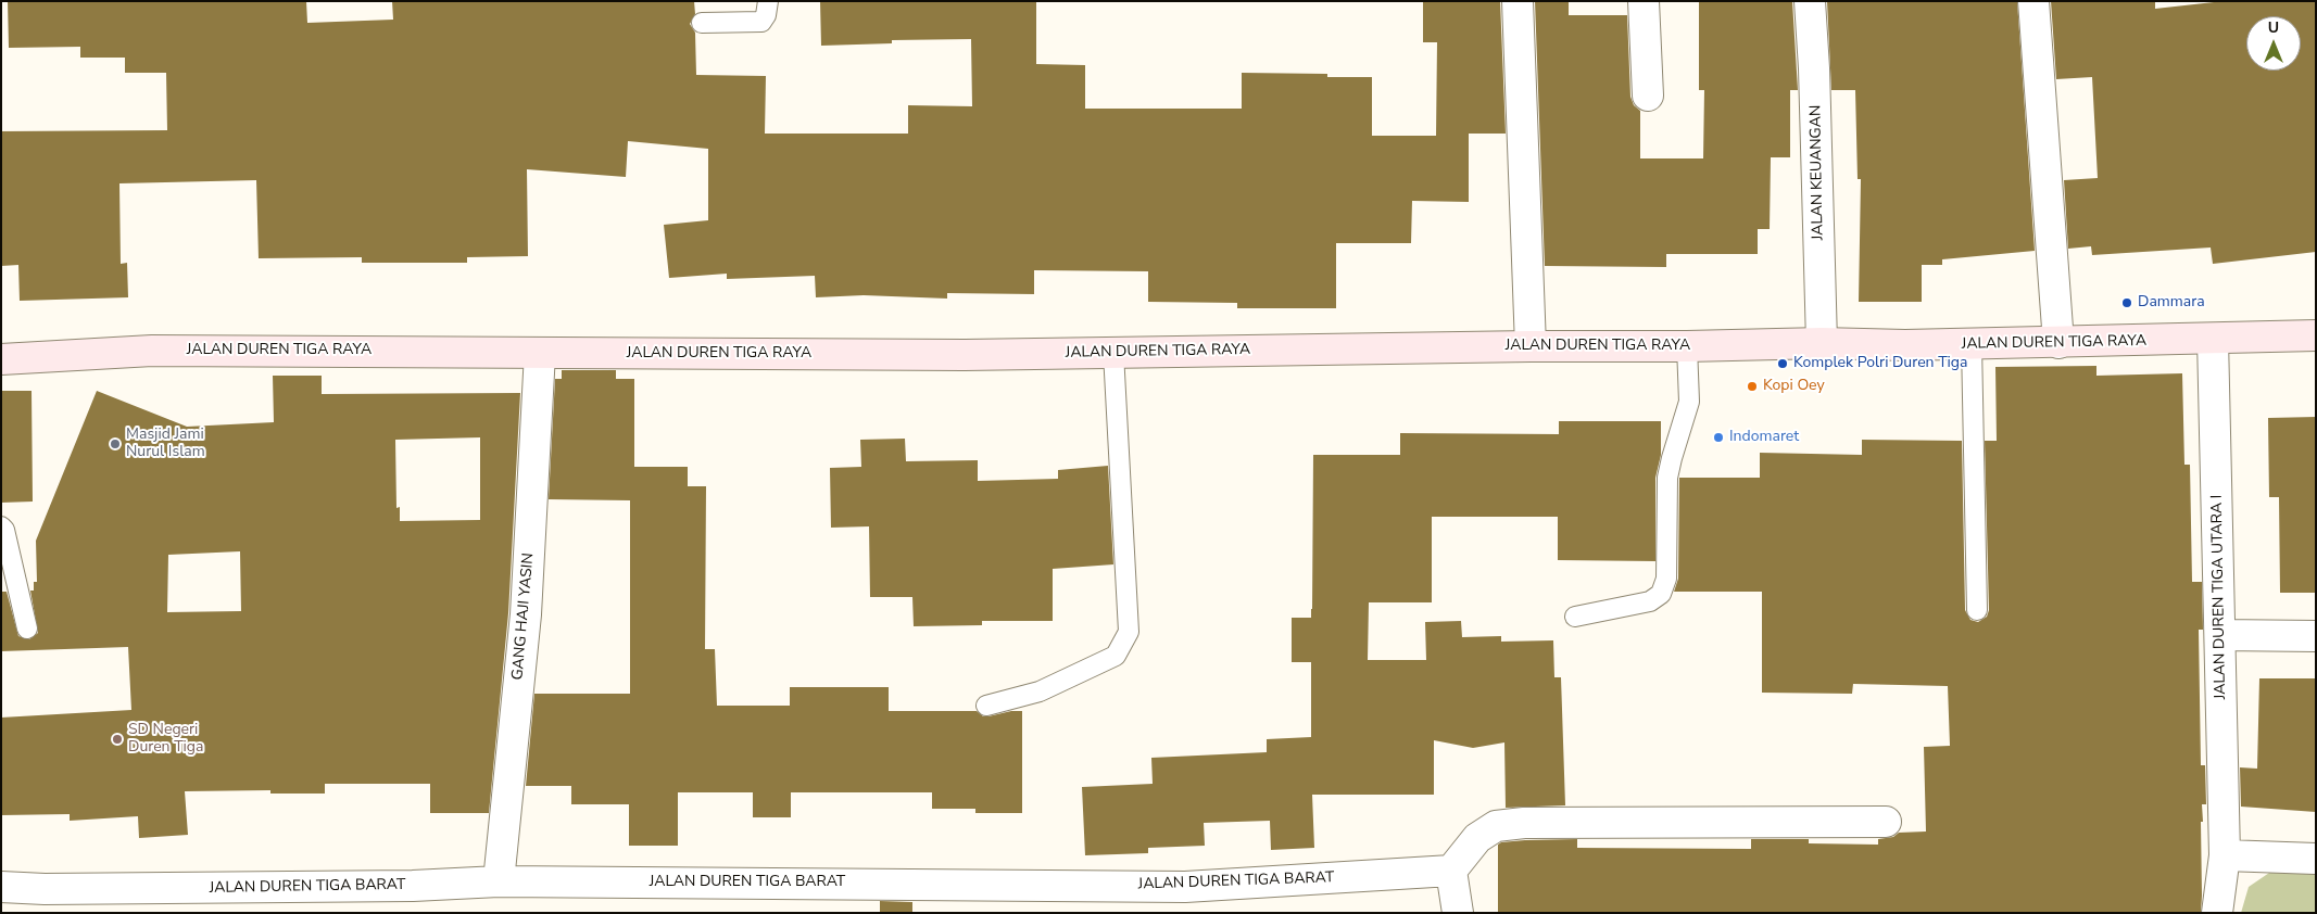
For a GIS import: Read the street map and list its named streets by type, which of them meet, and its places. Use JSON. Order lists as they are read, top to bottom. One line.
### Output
{"streets":{"main road":["JALAN DUREN TIGA RAYA"],"street":["JALAN KEUANGAN","JALAN DUREN TIGA UTARA I","GANG HAJI YASIN","JALAN DUREN TIGA BARAT"]},"crossings":[["JALAN KEUANGAN","JALAN DUREN TIGA RAYA"],["JALAN DUREN TIGA RAYA","JALAN DUREN TIGA UTARA I"],["JALAN DUREN TIGA RAYA","GANG HAJI YASIN"],["GANG HAJI YASIN","JALAN DUREN TIGA BARAT"]],"places":["Dammara","Komplek Polri Duren Tiga","Kopi Oey","Indomaret","Masjid Jami Nurul Islam","SD Negeri Duren Tiga"],"north":"top"}
